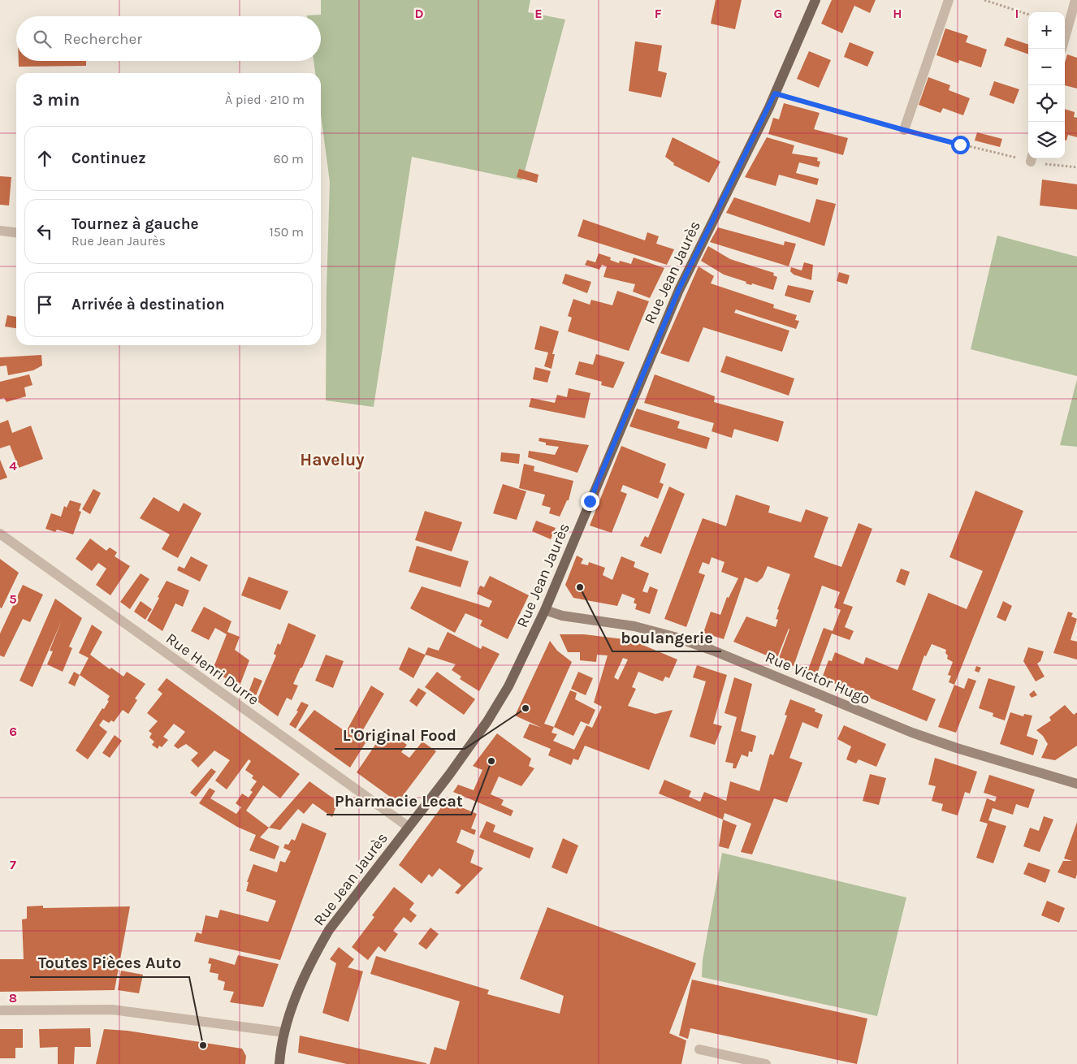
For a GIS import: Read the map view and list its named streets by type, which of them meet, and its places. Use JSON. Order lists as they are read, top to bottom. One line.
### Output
{"streets":{"main road":["Rue Jean Jaurès"],"street":["Rue Henri Durre","Rue Victor Hugo"]},"crossings":[["Rue Jean Jaurès","Rue Henri Durre"],["Rue Jean Jaurès","Rue Victor Hugo"]],"districts":["Haveluy"],"places":["boulangerie","L'Original Food","Pharmacie Lecat","Toutes Pièces Auto"],"page":{"map_buttons":["+","−"],"search":"Rechercher","heading":["3 min","À pied · 210 m"],"list":[["Continuez","60 m"],["Tournez à gauche","Rue Jean Jaurès","150 m"],"Arrivée à destination"]},"grid":{"columns":["D","E","F","G","H","I"],"rows":["4","5","6","7","8"]}}
